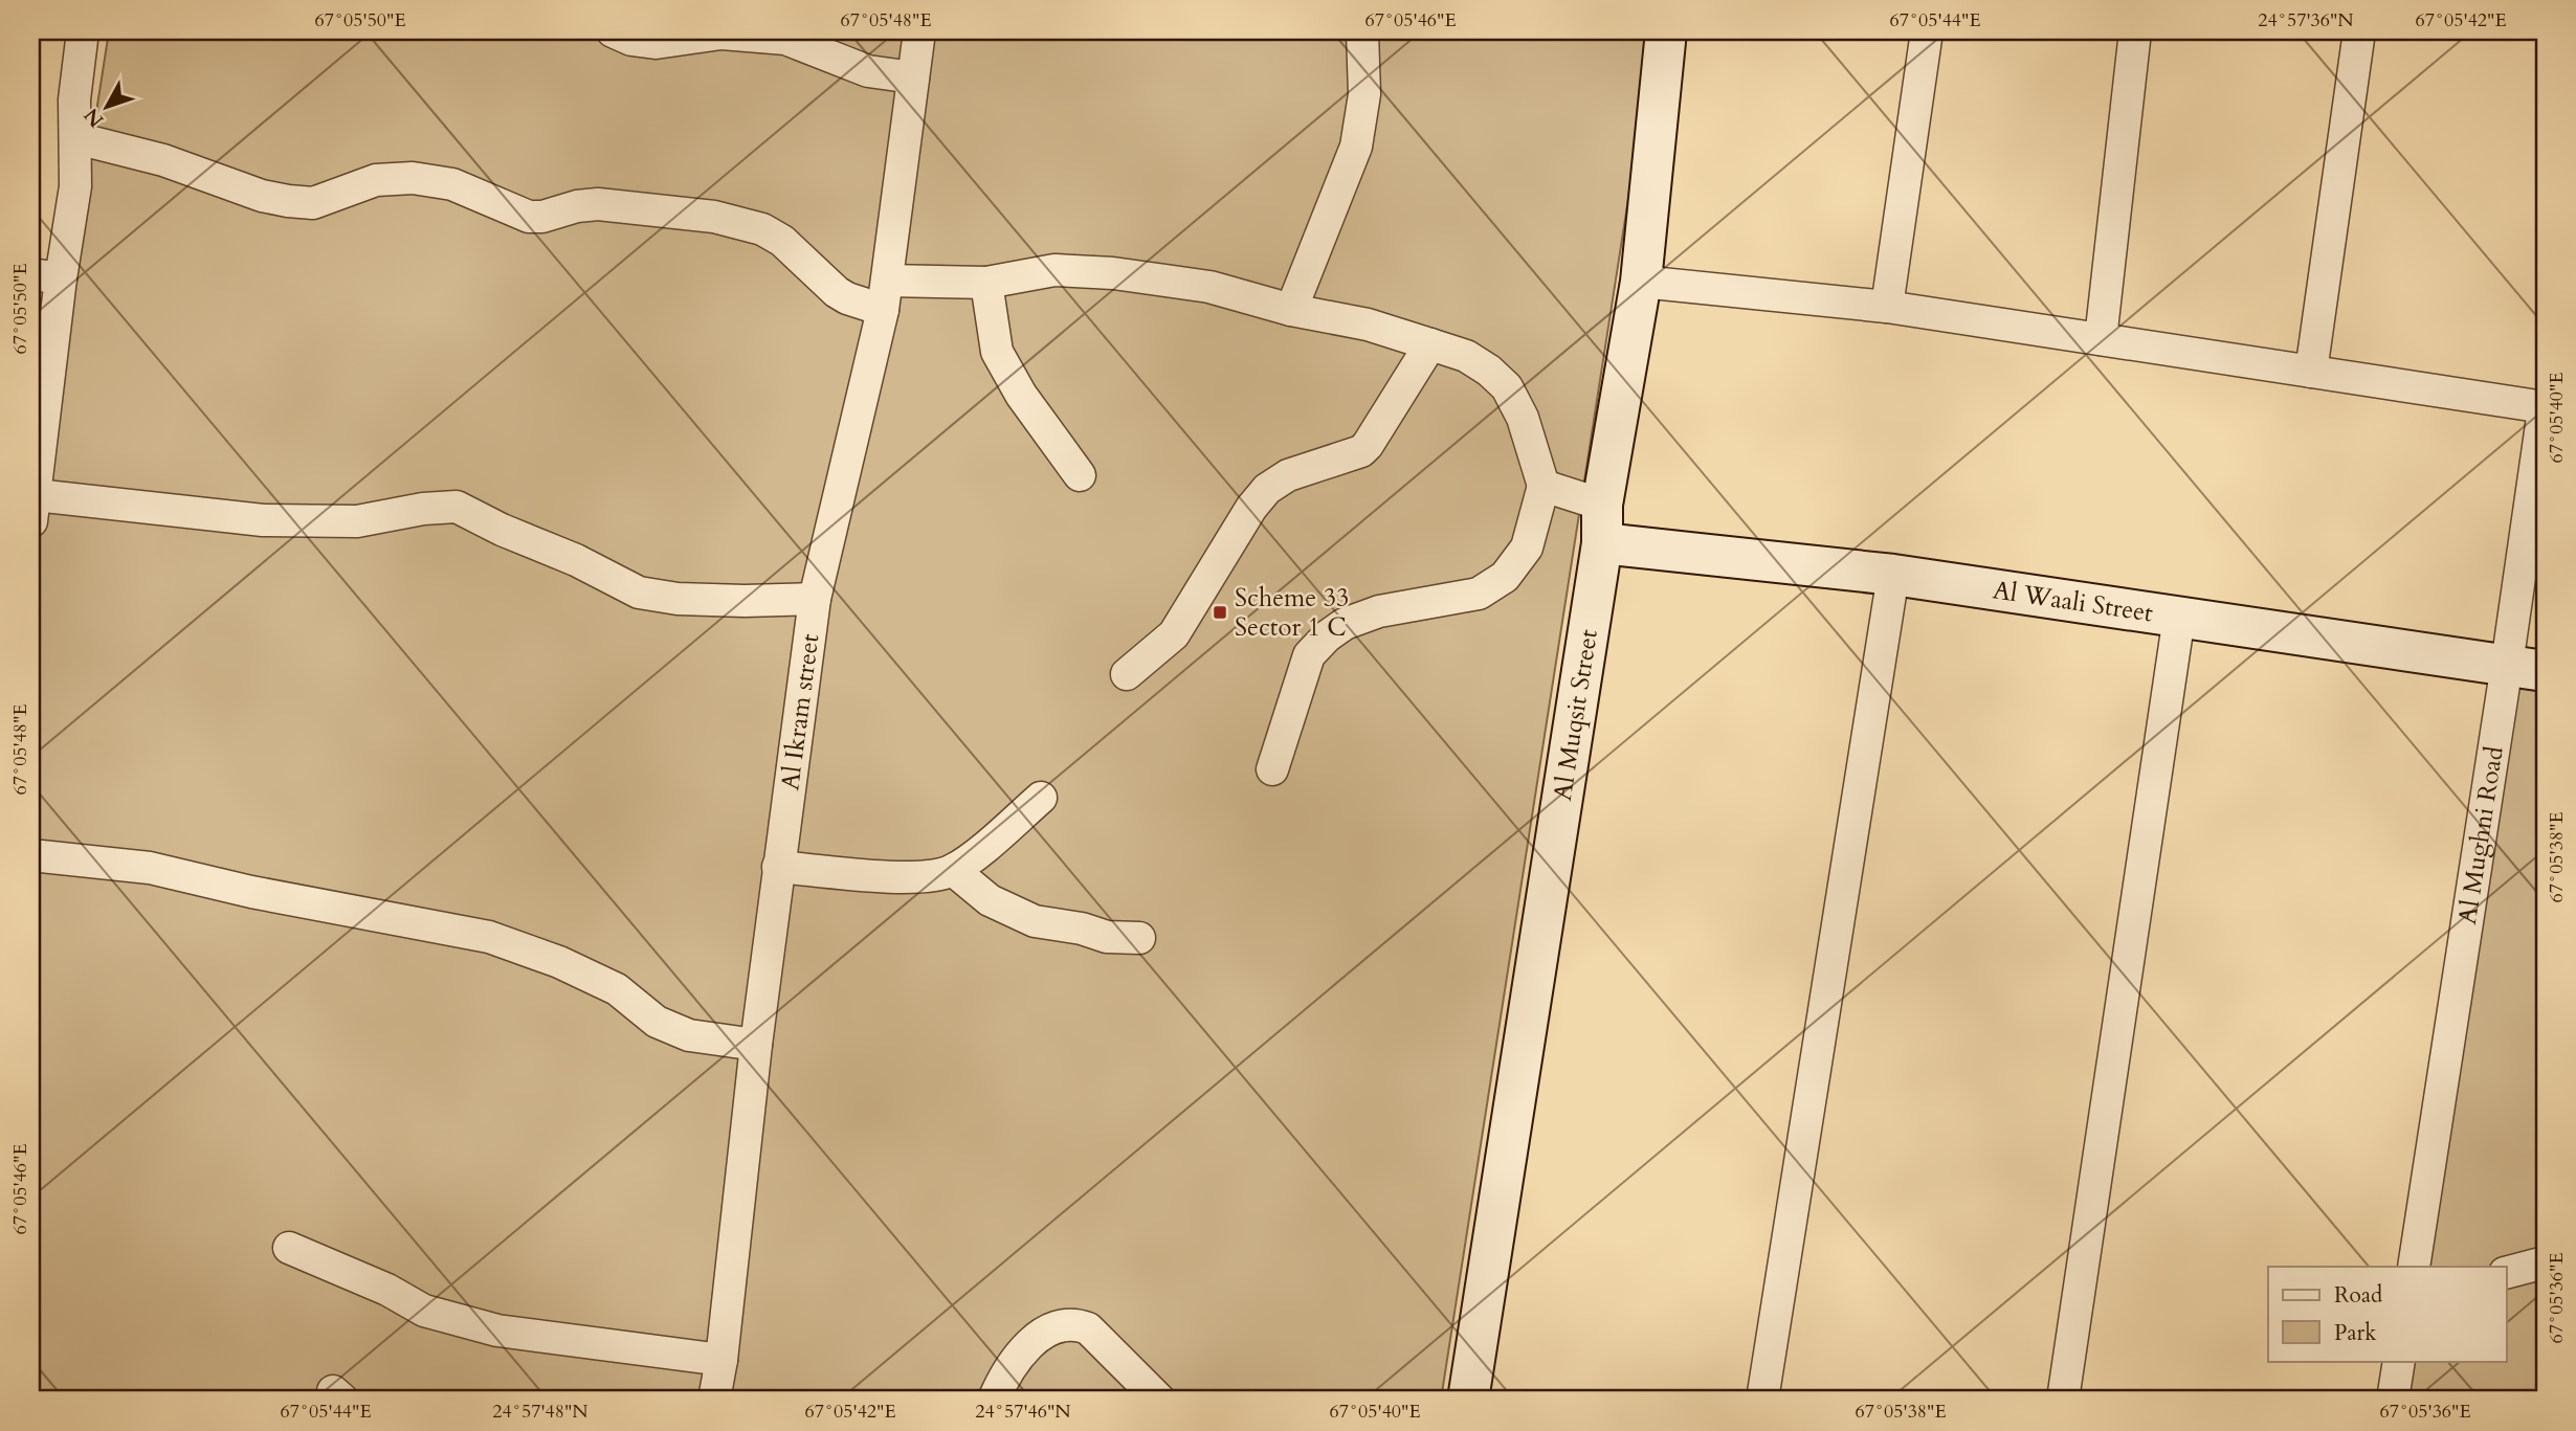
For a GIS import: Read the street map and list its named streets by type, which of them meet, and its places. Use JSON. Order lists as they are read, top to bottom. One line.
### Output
{"streets":{"street":["Al Waali Street","Al Ikram street","Al Muqsit Street","Al Mughni Road"]},"crossings":[["Al Waali Street","Al Muqsit Street"],["Al Waali Street","Al Mughni Road"]],"places":{"transit":["Scheme 33 Sector 1 C"]},"legend":["Road","Park"],"north":"bottom left","coordinates":["67°05'50\"E","67°05'48\"E","67°05'46\"E","67°05'44\"E","24°57'36\"N","67°05'42\"E","67°05'40\"E","67°05'38\"E","67°05'36\"E","24°57'48\"N","24°57'46\"N"]}
